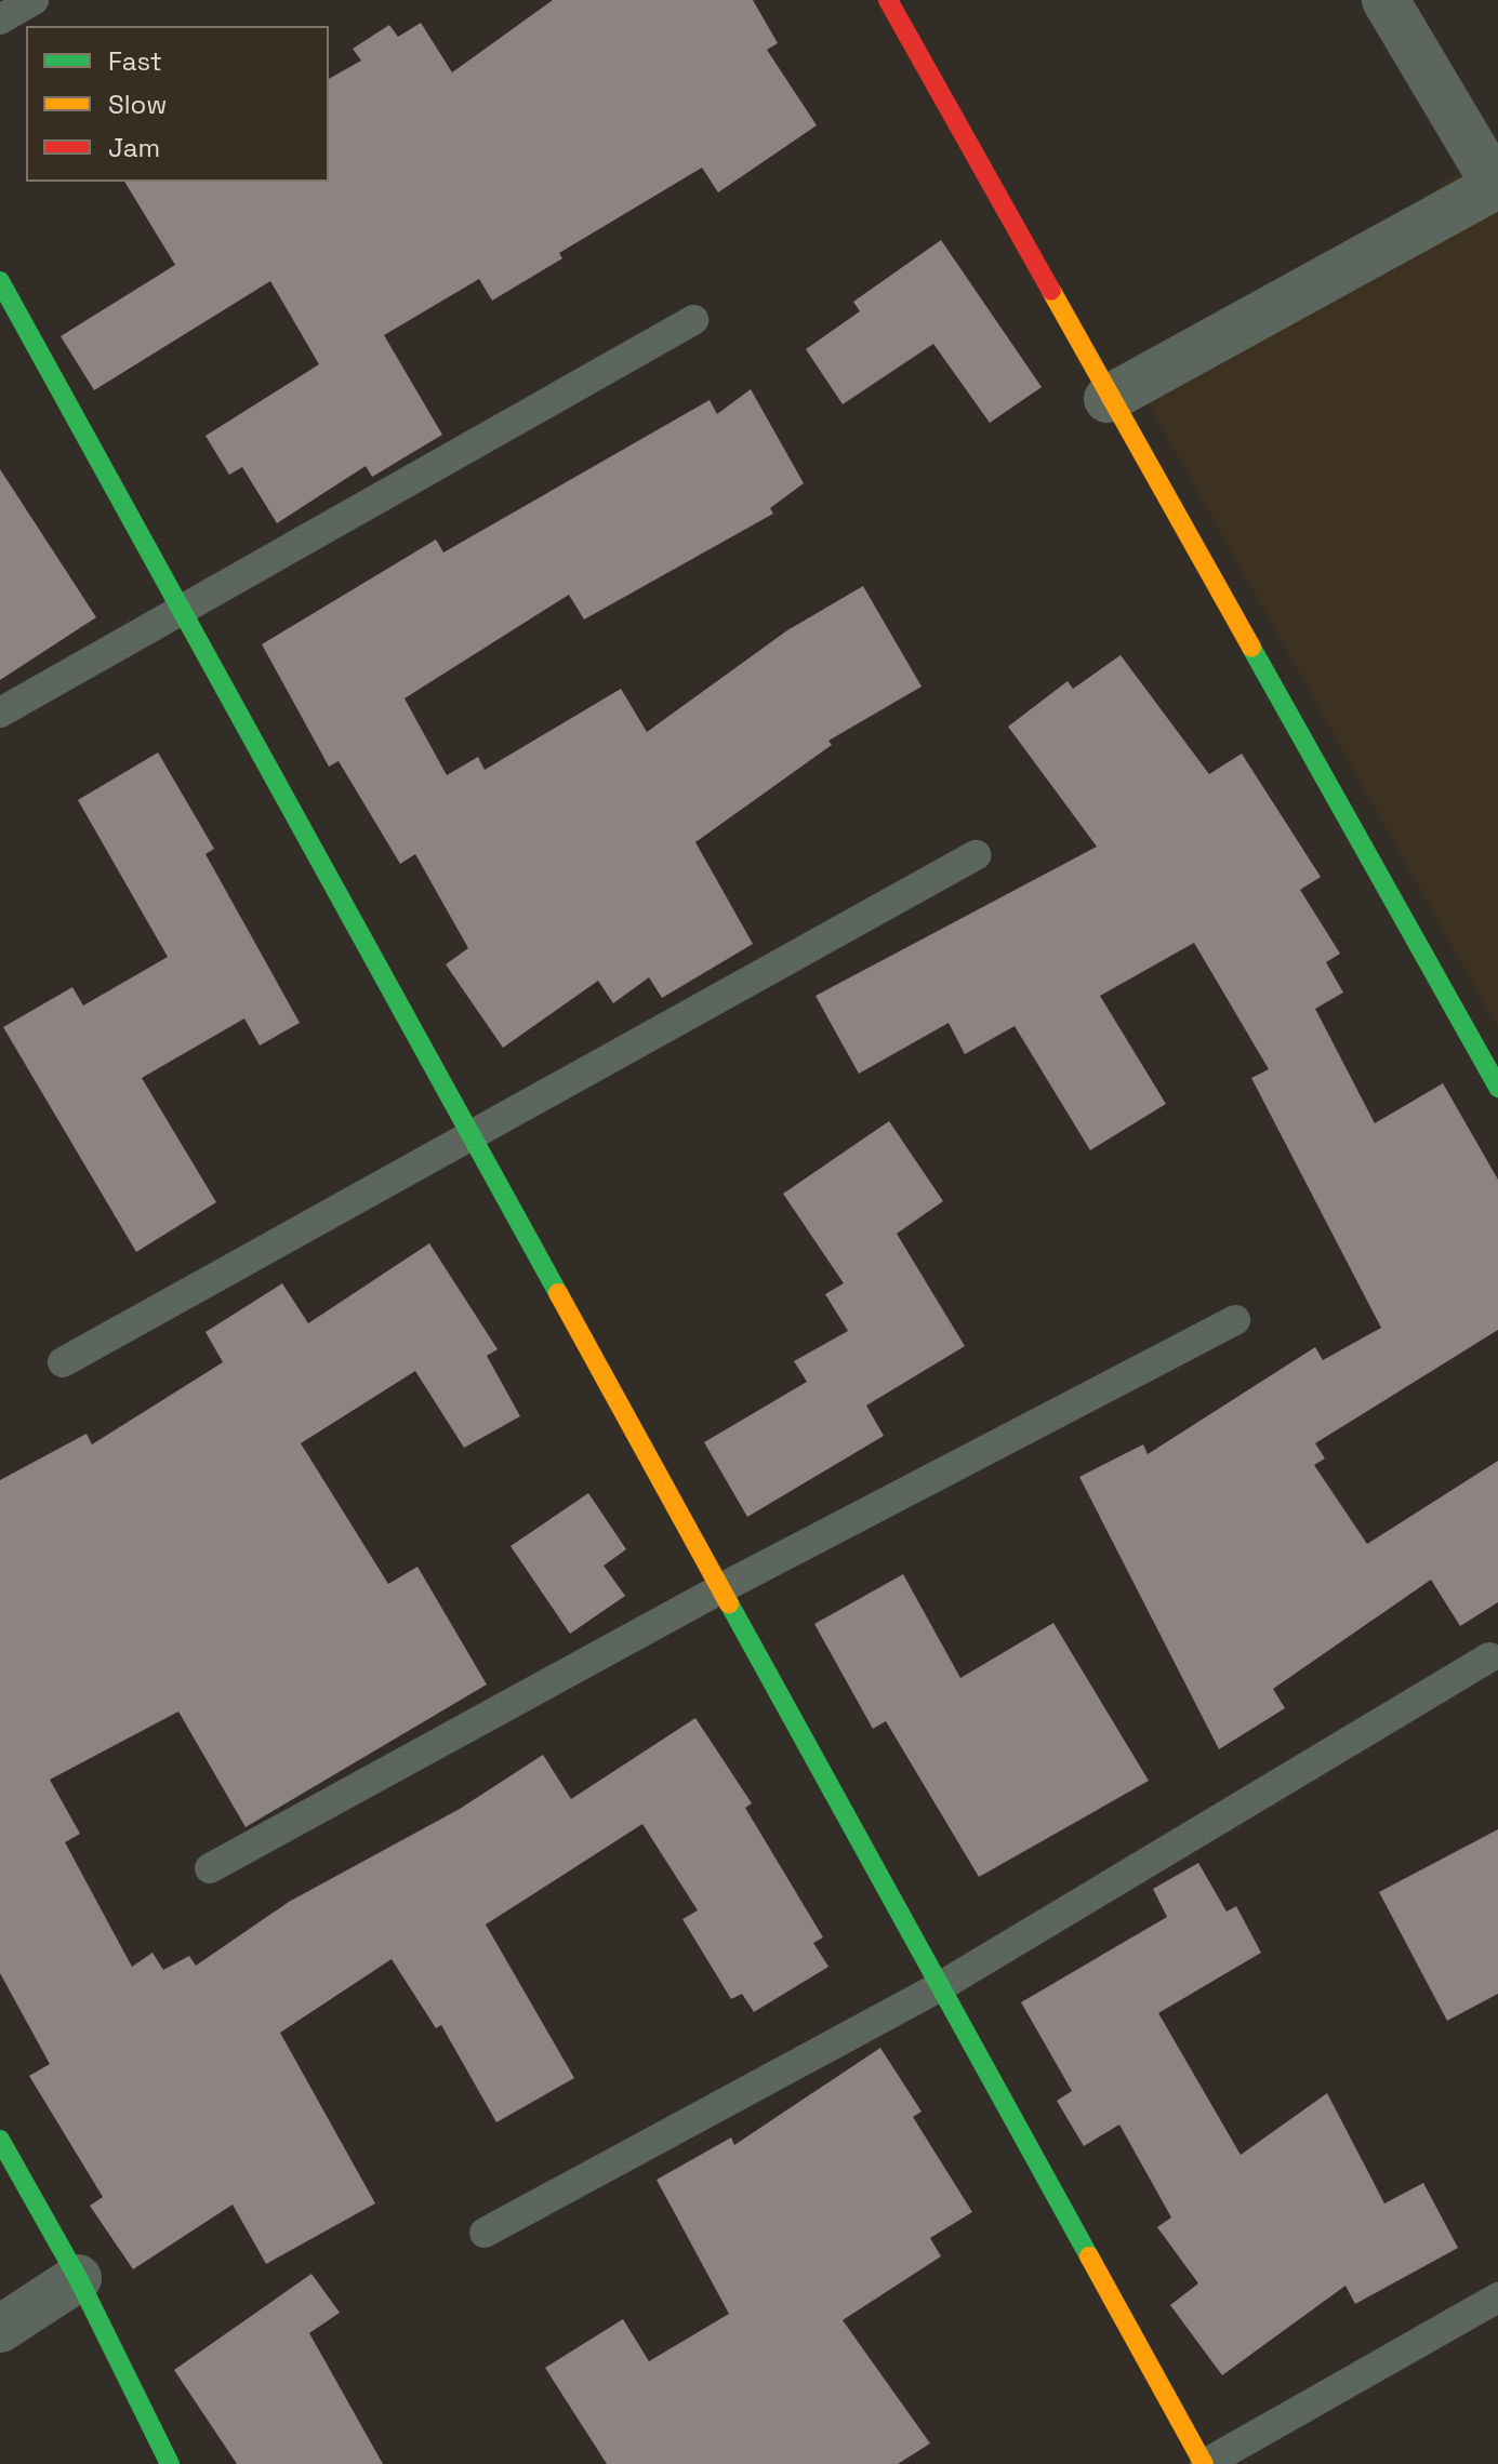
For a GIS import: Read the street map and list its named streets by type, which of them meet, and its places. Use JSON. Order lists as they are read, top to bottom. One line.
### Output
{"legend":["Fast","Slow","Jam"]}
